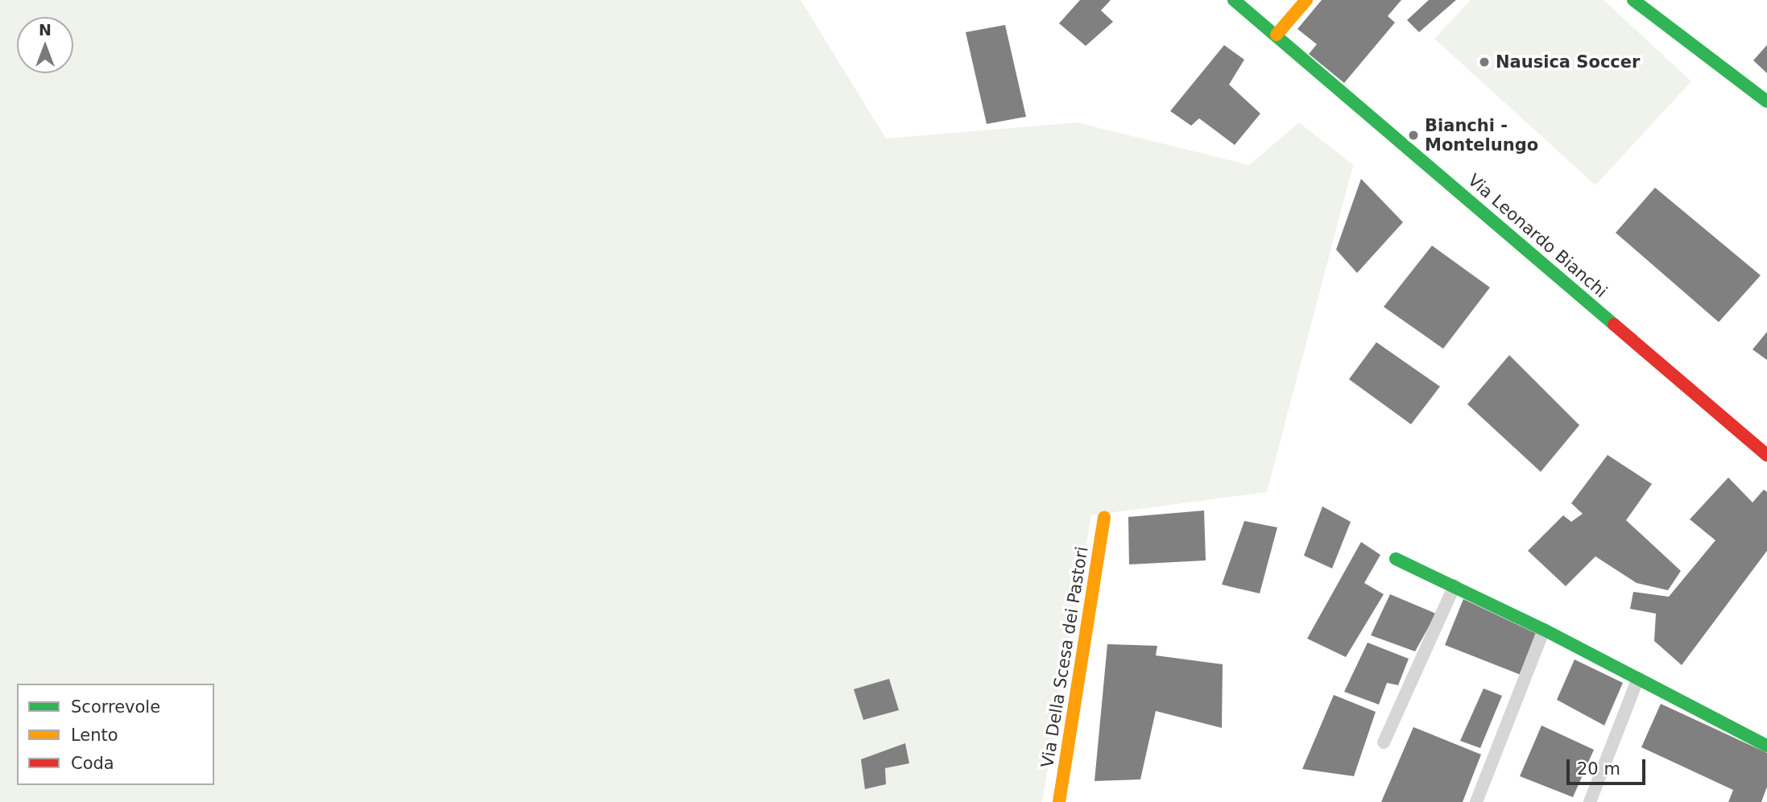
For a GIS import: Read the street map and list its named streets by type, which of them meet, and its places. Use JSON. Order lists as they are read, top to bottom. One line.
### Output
{"streets":{"street":["Via Leonardo Bianchi","Via Della Scesa dei Pastori"]},"places":["Nausica Soccer","Bianchi - Montelungo"],"legend":["Scorrevole","Lento","Coda"],"scale_bar":"20 m","north":"top"}
